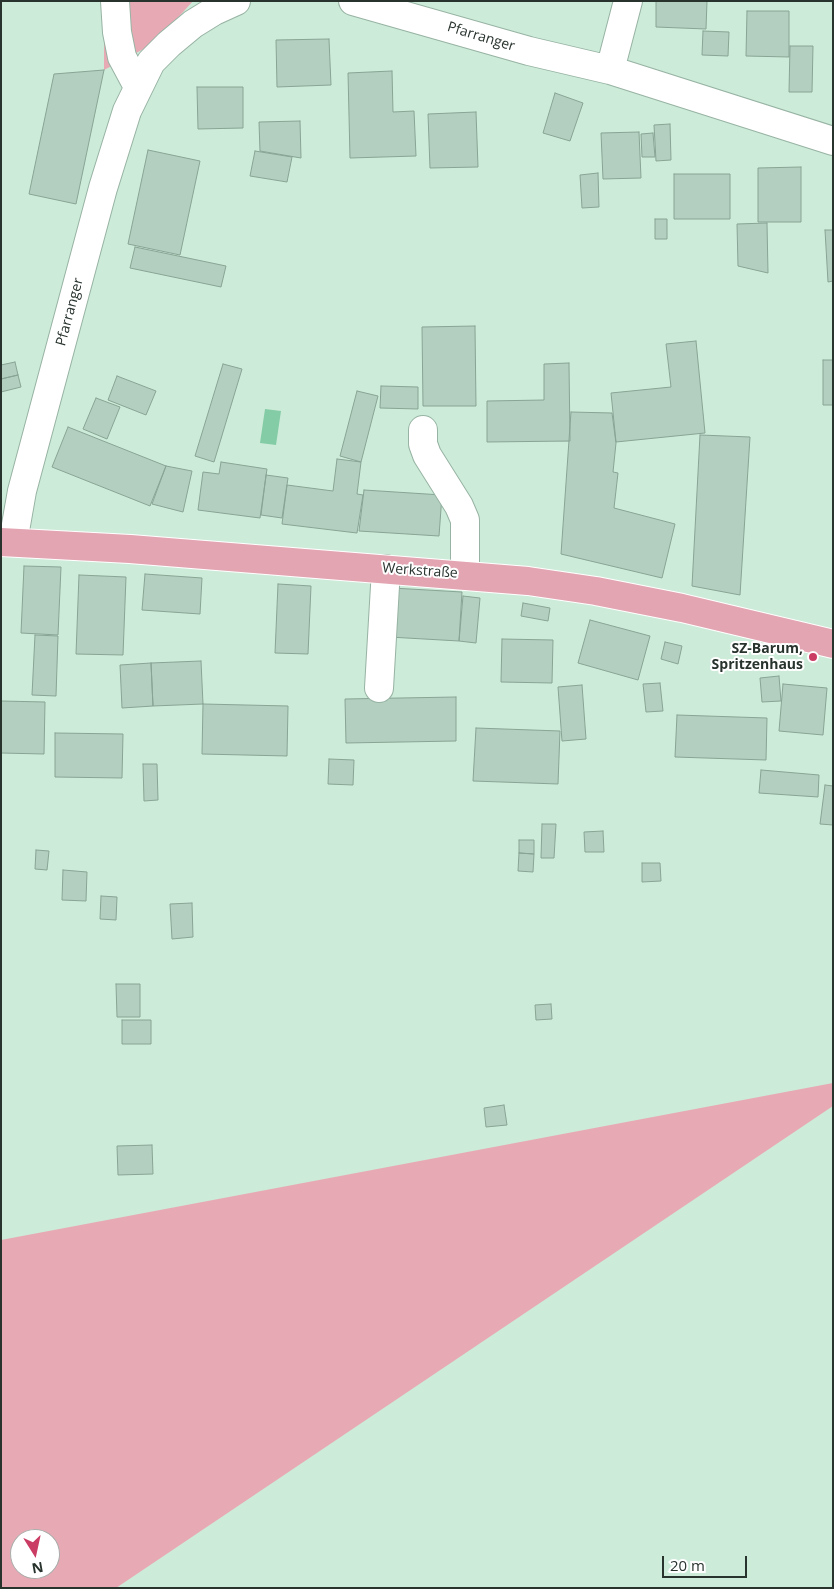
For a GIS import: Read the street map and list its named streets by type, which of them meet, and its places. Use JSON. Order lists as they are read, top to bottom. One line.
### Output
{"streets":{"main road":["Werkstraße"],"street":["Pfarranger"]},"crossings":[["Pfarranger","Werkstraße"]],"places":["SZ-Barum, Spritzenhaus"],"scale_bar":"20 m","north":"bottom"}
